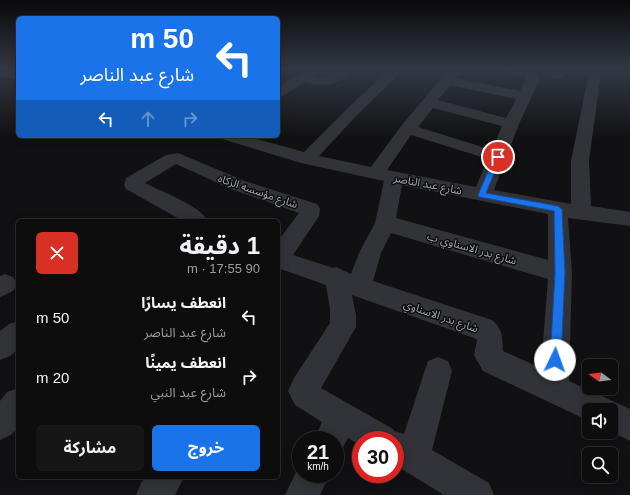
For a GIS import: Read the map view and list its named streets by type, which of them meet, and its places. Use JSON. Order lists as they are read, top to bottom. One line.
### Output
{"streets":{"street":["شارع عبد الناصر","شارع مؤسسه الزكاه","شارع بدر الاسناوي ب","شارع بدر الاسناوي"]},"north":"left","page":{"turn":["50 m","شارع عبد الناصر"],"heading":["1 دقيقة","90 m · 17:55"],"list":[{"name":"انعطف يسارًا","note":"شارع عبد الناصر","value":"50 m"},{"name":"انعطف يمينًا","note":"شارع عبد النبي","value":"20 m"}],"buttons":["خروج","مشاركة"],"speed":"21 km/h","limit":"30"}}
